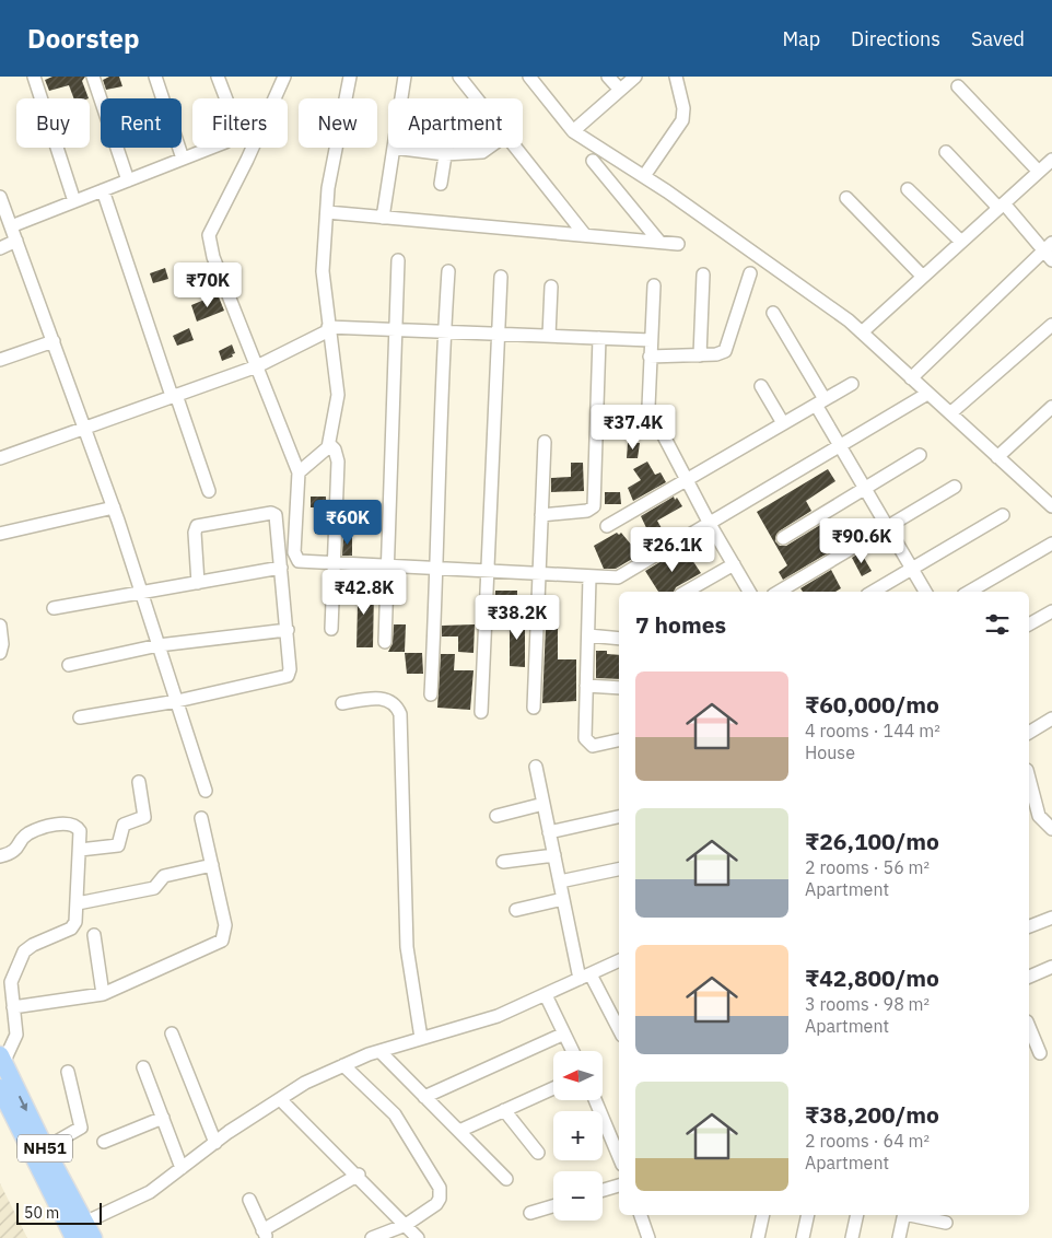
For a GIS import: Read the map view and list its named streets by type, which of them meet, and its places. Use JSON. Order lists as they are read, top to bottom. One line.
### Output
{"streets":{"highway":["NH51"]},"scale_bar":"50 m","north":"left","page":{"header":"Doorstep","nav":["Map","Directions","Saved"],"chip":["Buy","Rent","Filters","New","Apartment"],"price":["₹70K","₹37.4K","₹60K","₹90.6K","₹26.1K","₹42.8K","₹38.2K"],"heading":"7 homes","list":[{"name":"₹60,000/mo","note":"4 rooms · 144 m² · House"},{"name":"₹26,100/mo","note":"2 rooms · 56 m² · Apartment"},{"name":"₹42,800/mo","note":"3 rooms · 98 m² · Apartment"},{"name":"₹38,200/mo","note":"2 rooms · 64 m² · Apartment"}],"map_buttons":["+","−"],"scale":"50 m"}}
